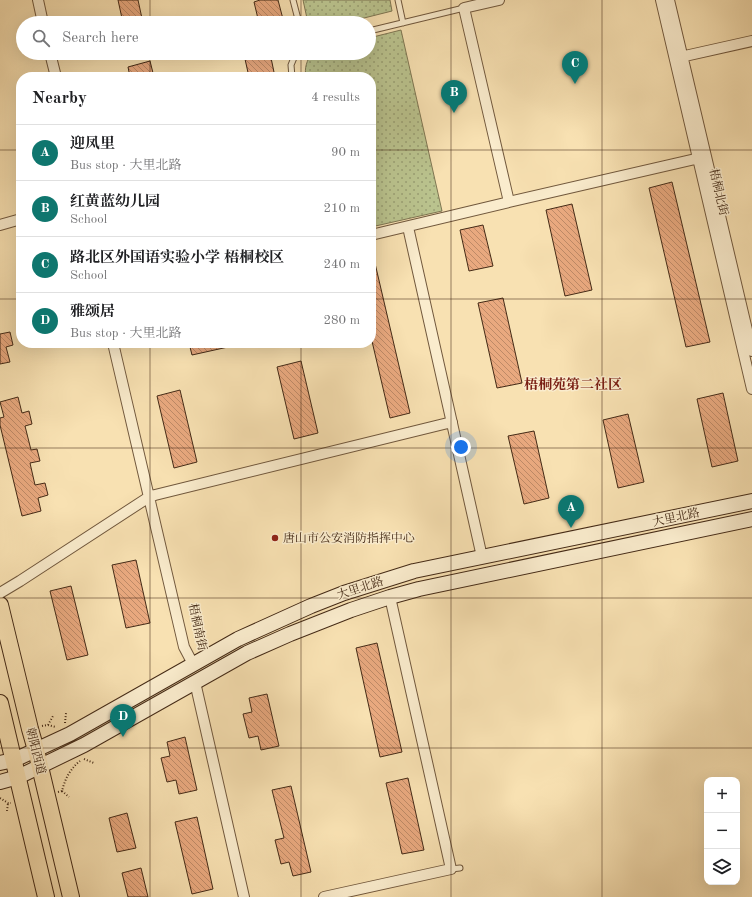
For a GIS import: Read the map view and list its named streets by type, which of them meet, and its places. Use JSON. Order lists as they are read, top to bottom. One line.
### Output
{"streets":{"main road":["大里北路","朝阳西道"],"street":["梧桐北街","梧桐南街"]},"crossings":[["大里北路","梧桐南街"],["大里北路","朝阳西道"]],"districts":["梧桐苑第二社区"],"places":["唐山市公安消防指挥中心"],"page":{"search":"Search here","pins":["C","B","A","D"],"heading":["Nearby","4 results"],"list":[{"mark":"A","name":"迎凤里","note":"Bus stop · 大里北路","value":"90 m"},{"mark":"B","name":"红黄蓝幼儿园","note":"School","value":"210 m"},{"mark":"C","name":"路北区外国语实验小学 梧桐校区","note":"School","value":"240 m"},{"mark":"D","name":"雅颂居","note":"Bus stop · 大里北路","value":"280 m"}],"map_buttons":["+","−"]}}
